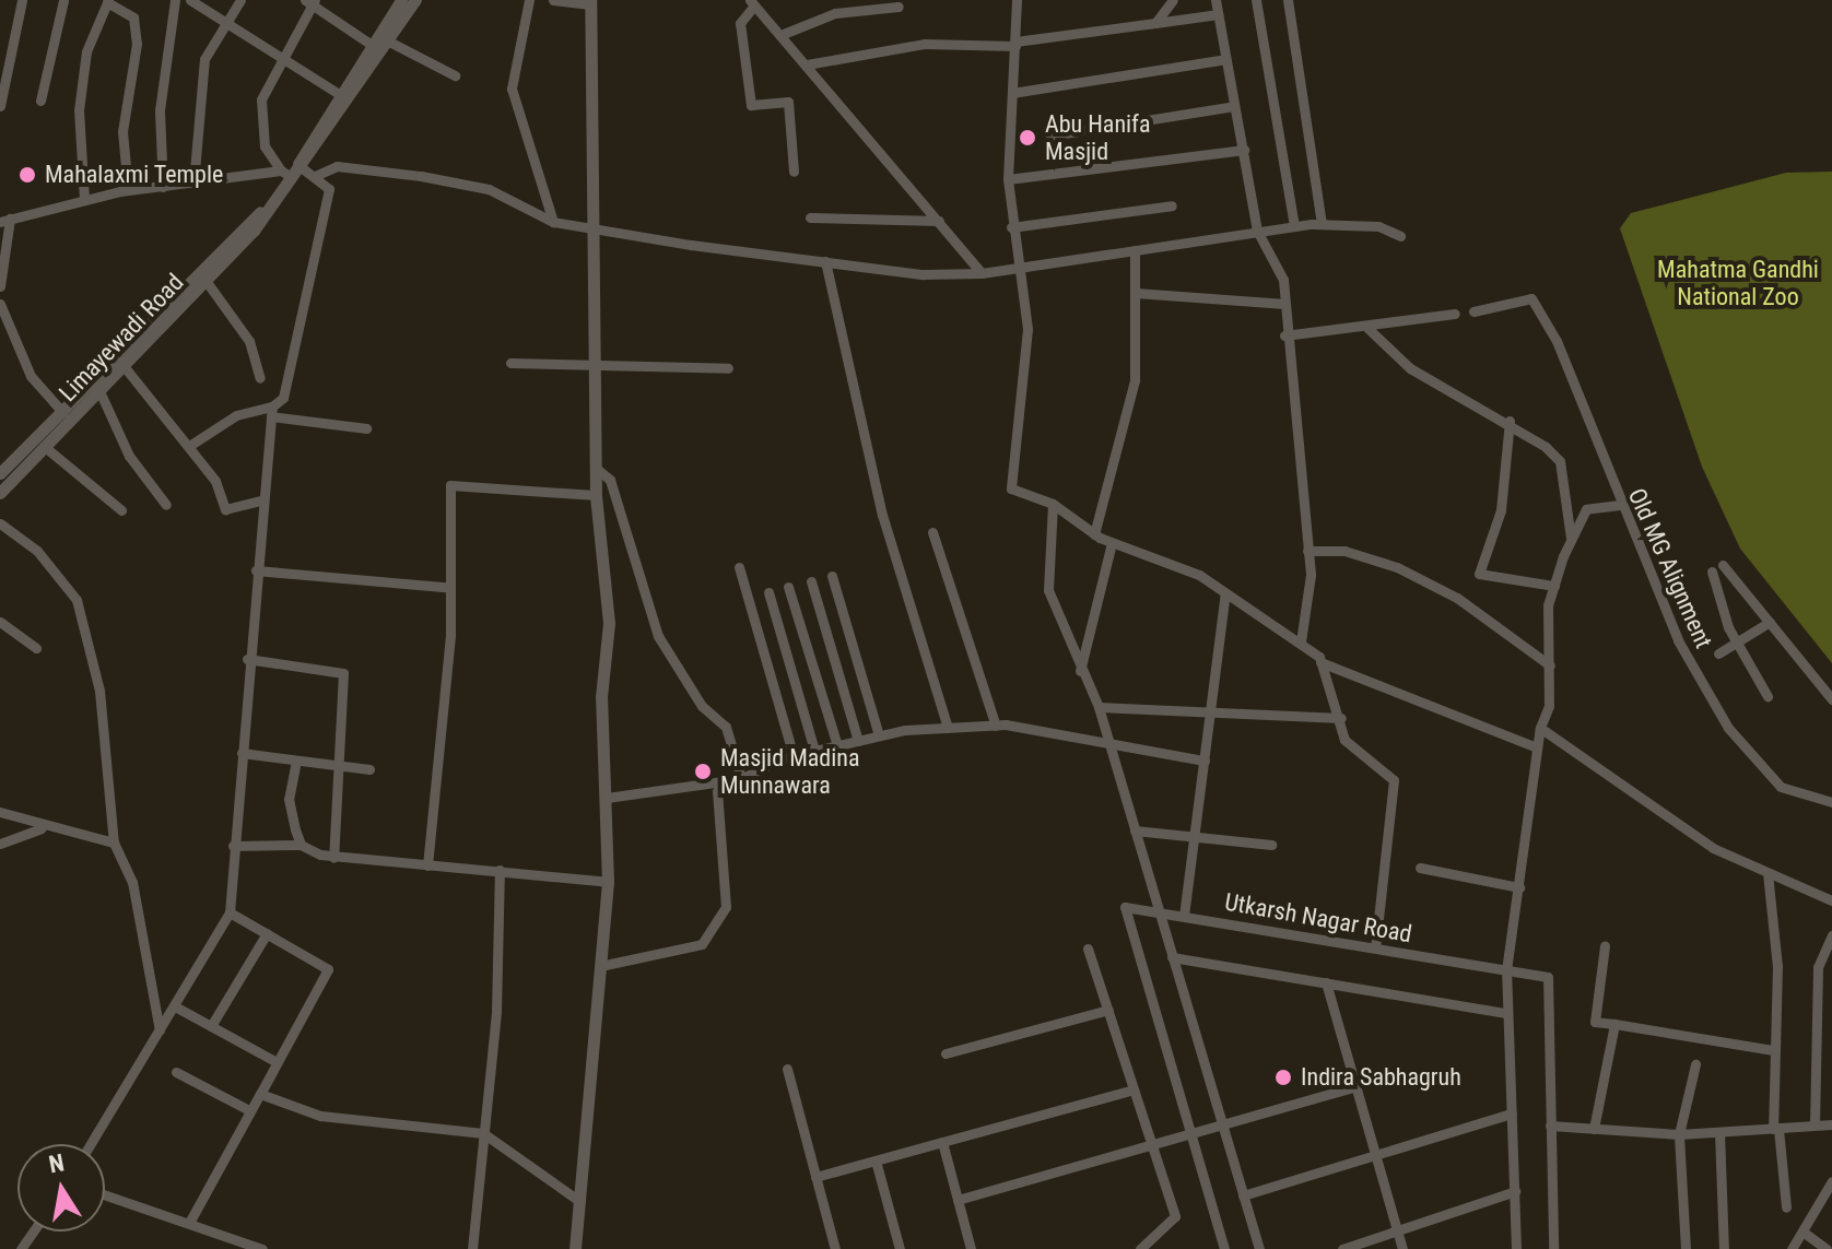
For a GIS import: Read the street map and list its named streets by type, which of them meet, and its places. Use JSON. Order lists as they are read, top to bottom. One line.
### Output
{"streets":{"street":["Limayewadi Road","Old MG Alignment","Utkarsh Nagar Road"]},"parks":["Mahatma Gandhi National Zoo"],"places":["Abu Hanifa Masjid","Mahalaxmi Temple","Masjid Madina Munnawara","Indira Sabhagruh"],"north":"top"}
